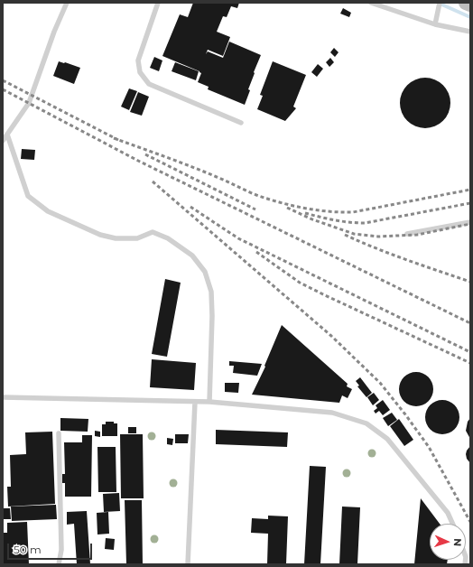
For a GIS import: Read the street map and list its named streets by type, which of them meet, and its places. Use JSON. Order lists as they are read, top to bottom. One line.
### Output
{"scale_bar":"50 m","north":"right"}
